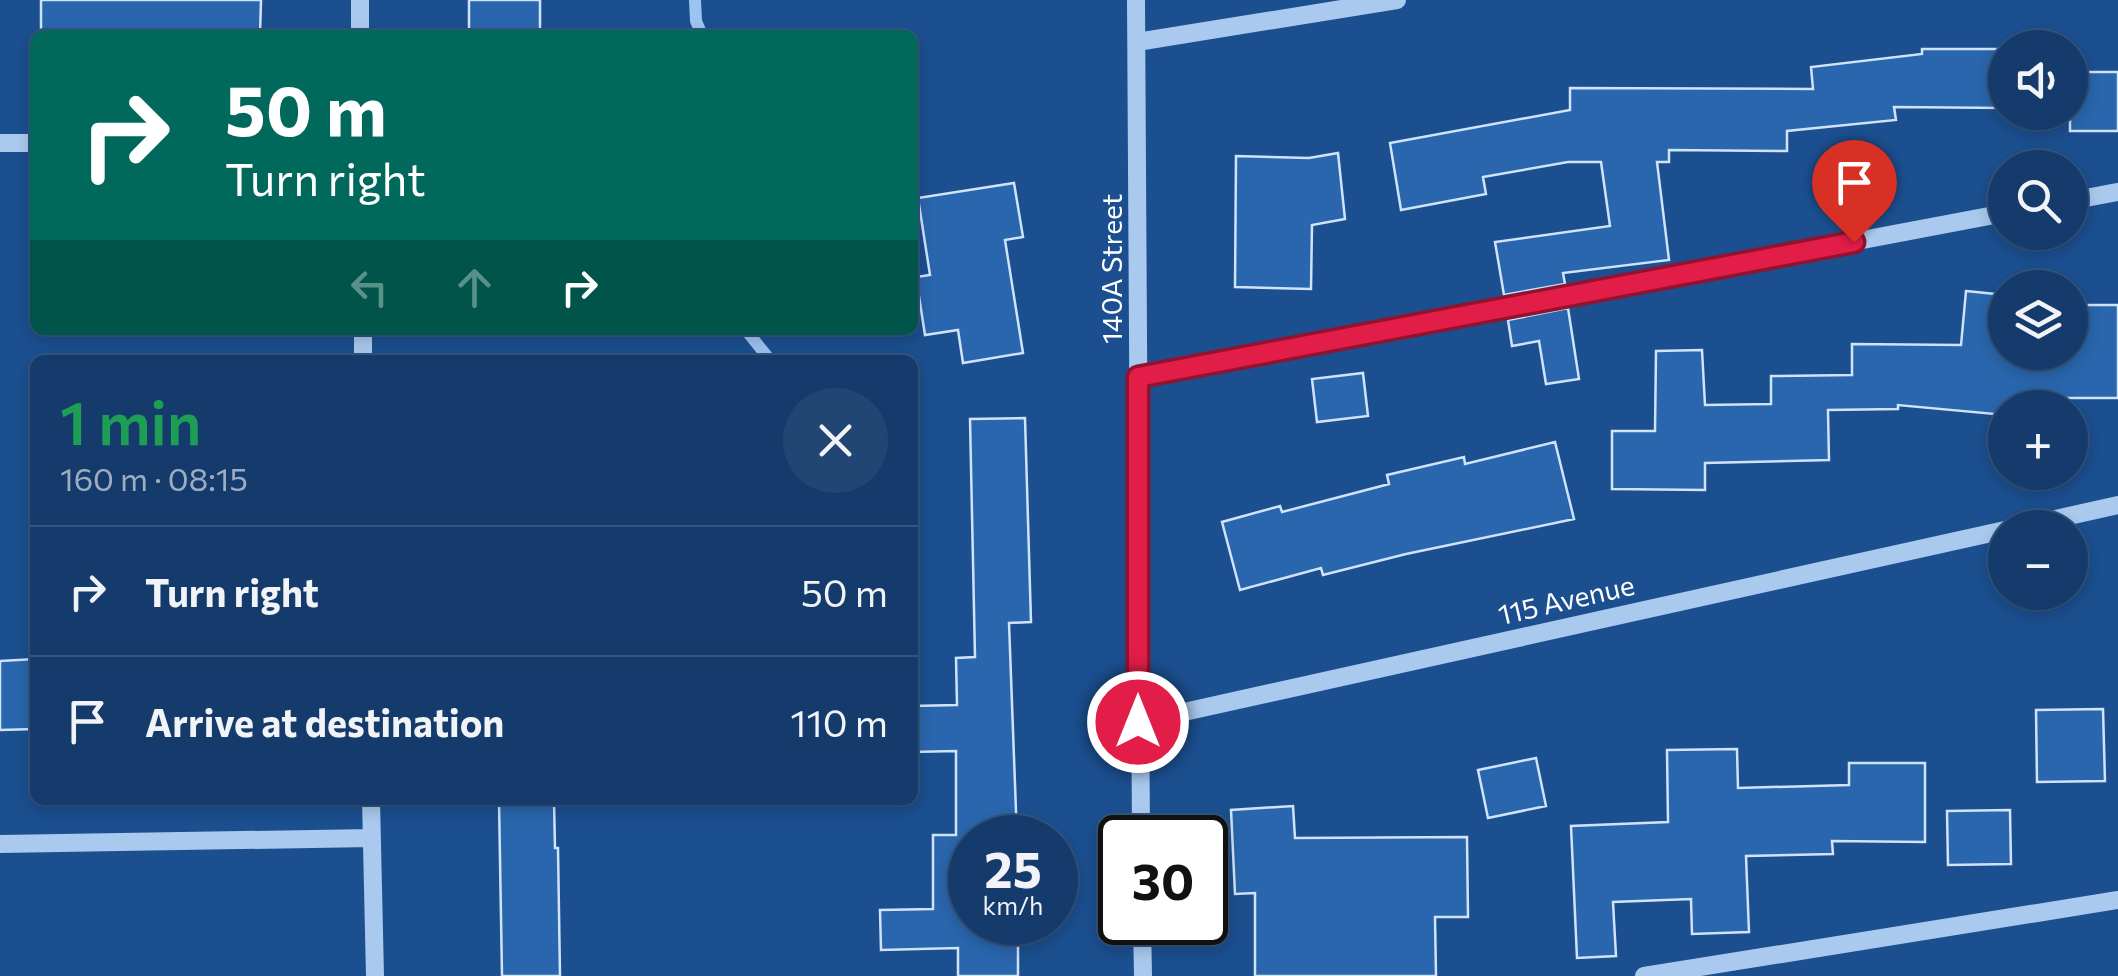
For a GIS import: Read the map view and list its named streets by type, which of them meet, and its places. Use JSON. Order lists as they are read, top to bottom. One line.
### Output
{"streets":{"street":["140A Street","115 Avenue"]},"crossings":[["140A Street","115 Avenue"]],"page":{"map_buttons":["+","−"],"turn":["50 m","Turn right"],"heading":["1 min","160 m · 08:15"],"list":[{"name":"Turn right","value":"50 m"},{"name":"Arrive at destination","value":"110 m"}],"speed":"25 km/h","limit":"30"}}
